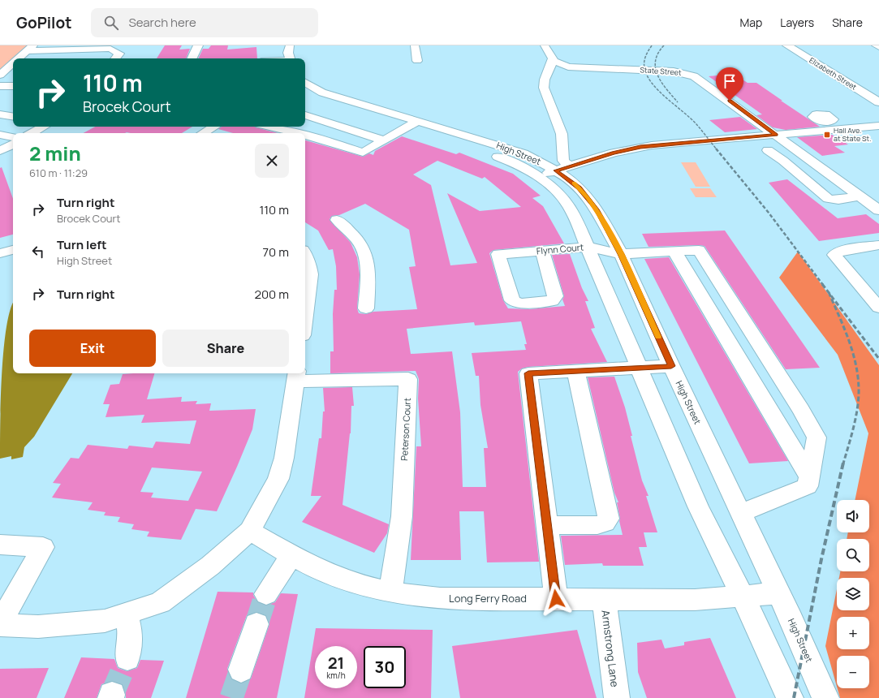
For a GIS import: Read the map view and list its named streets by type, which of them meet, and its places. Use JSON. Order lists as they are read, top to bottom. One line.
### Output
{"streets":{"street":["State Street","Elizabeth Street","High Street","Flynn Court","Peterson Court","Long Ferry Road","Armstrong Lane"]},"crossings":[["High Street","Flynn Court"],["High Street","Long Ferry Road"],["Peterson Court","Long Ferry Road"],["Long Ferry Road","Armstrong Lane"]],"places":{"transit":["Hall Ave. at State St."]},"page":{"header":"GoPilot","search":"Search here","nav":["Map","Layers","Share"],"turn":["110 m","Brocek Court"],"heading":["2 min","610 m · 11:29"],"list":[{"name":"Turn right","note":"Brocek Court","value":"110 m"},{"name":"Turn left","note":"High Street","value":"70 m"},{"name":"Turn right","value":"200 m"}],"buttons":["Exit","Share"],"map_buttons":["+","−"],"speed":"21 km/h","limit":"30"}}
